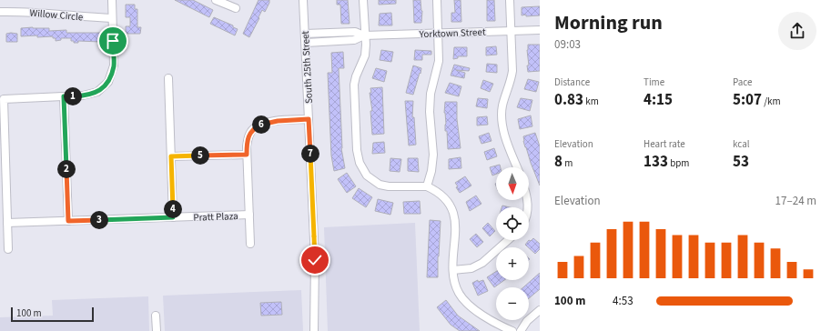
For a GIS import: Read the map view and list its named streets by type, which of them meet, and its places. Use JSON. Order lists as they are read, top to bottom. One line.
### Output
{"streets":{"street":["Willow Circle","Yorktown Street","South 25th Street","Pratt Plaza"]},"crossings":[["Yorktown Street","South 25th Street"]],"scale_bar":"100 m","north":"bottom","page":{"heading":["Morning run","09:03"],"stats":[["Distance","0.83 km"],["Time","4:15"],["Pace","5:07 /km"],["Elevation","8 m"],["Heart rate","133 bpm"],["kcal","53"]],"pins":["1","6","7","5","2","4","3"],"map_buttons":["+","−"],"chart":["Elevation","17–24 m"],"list":[{"name":"100 m","note":"4:53"}],"scale":"100 m"}}
